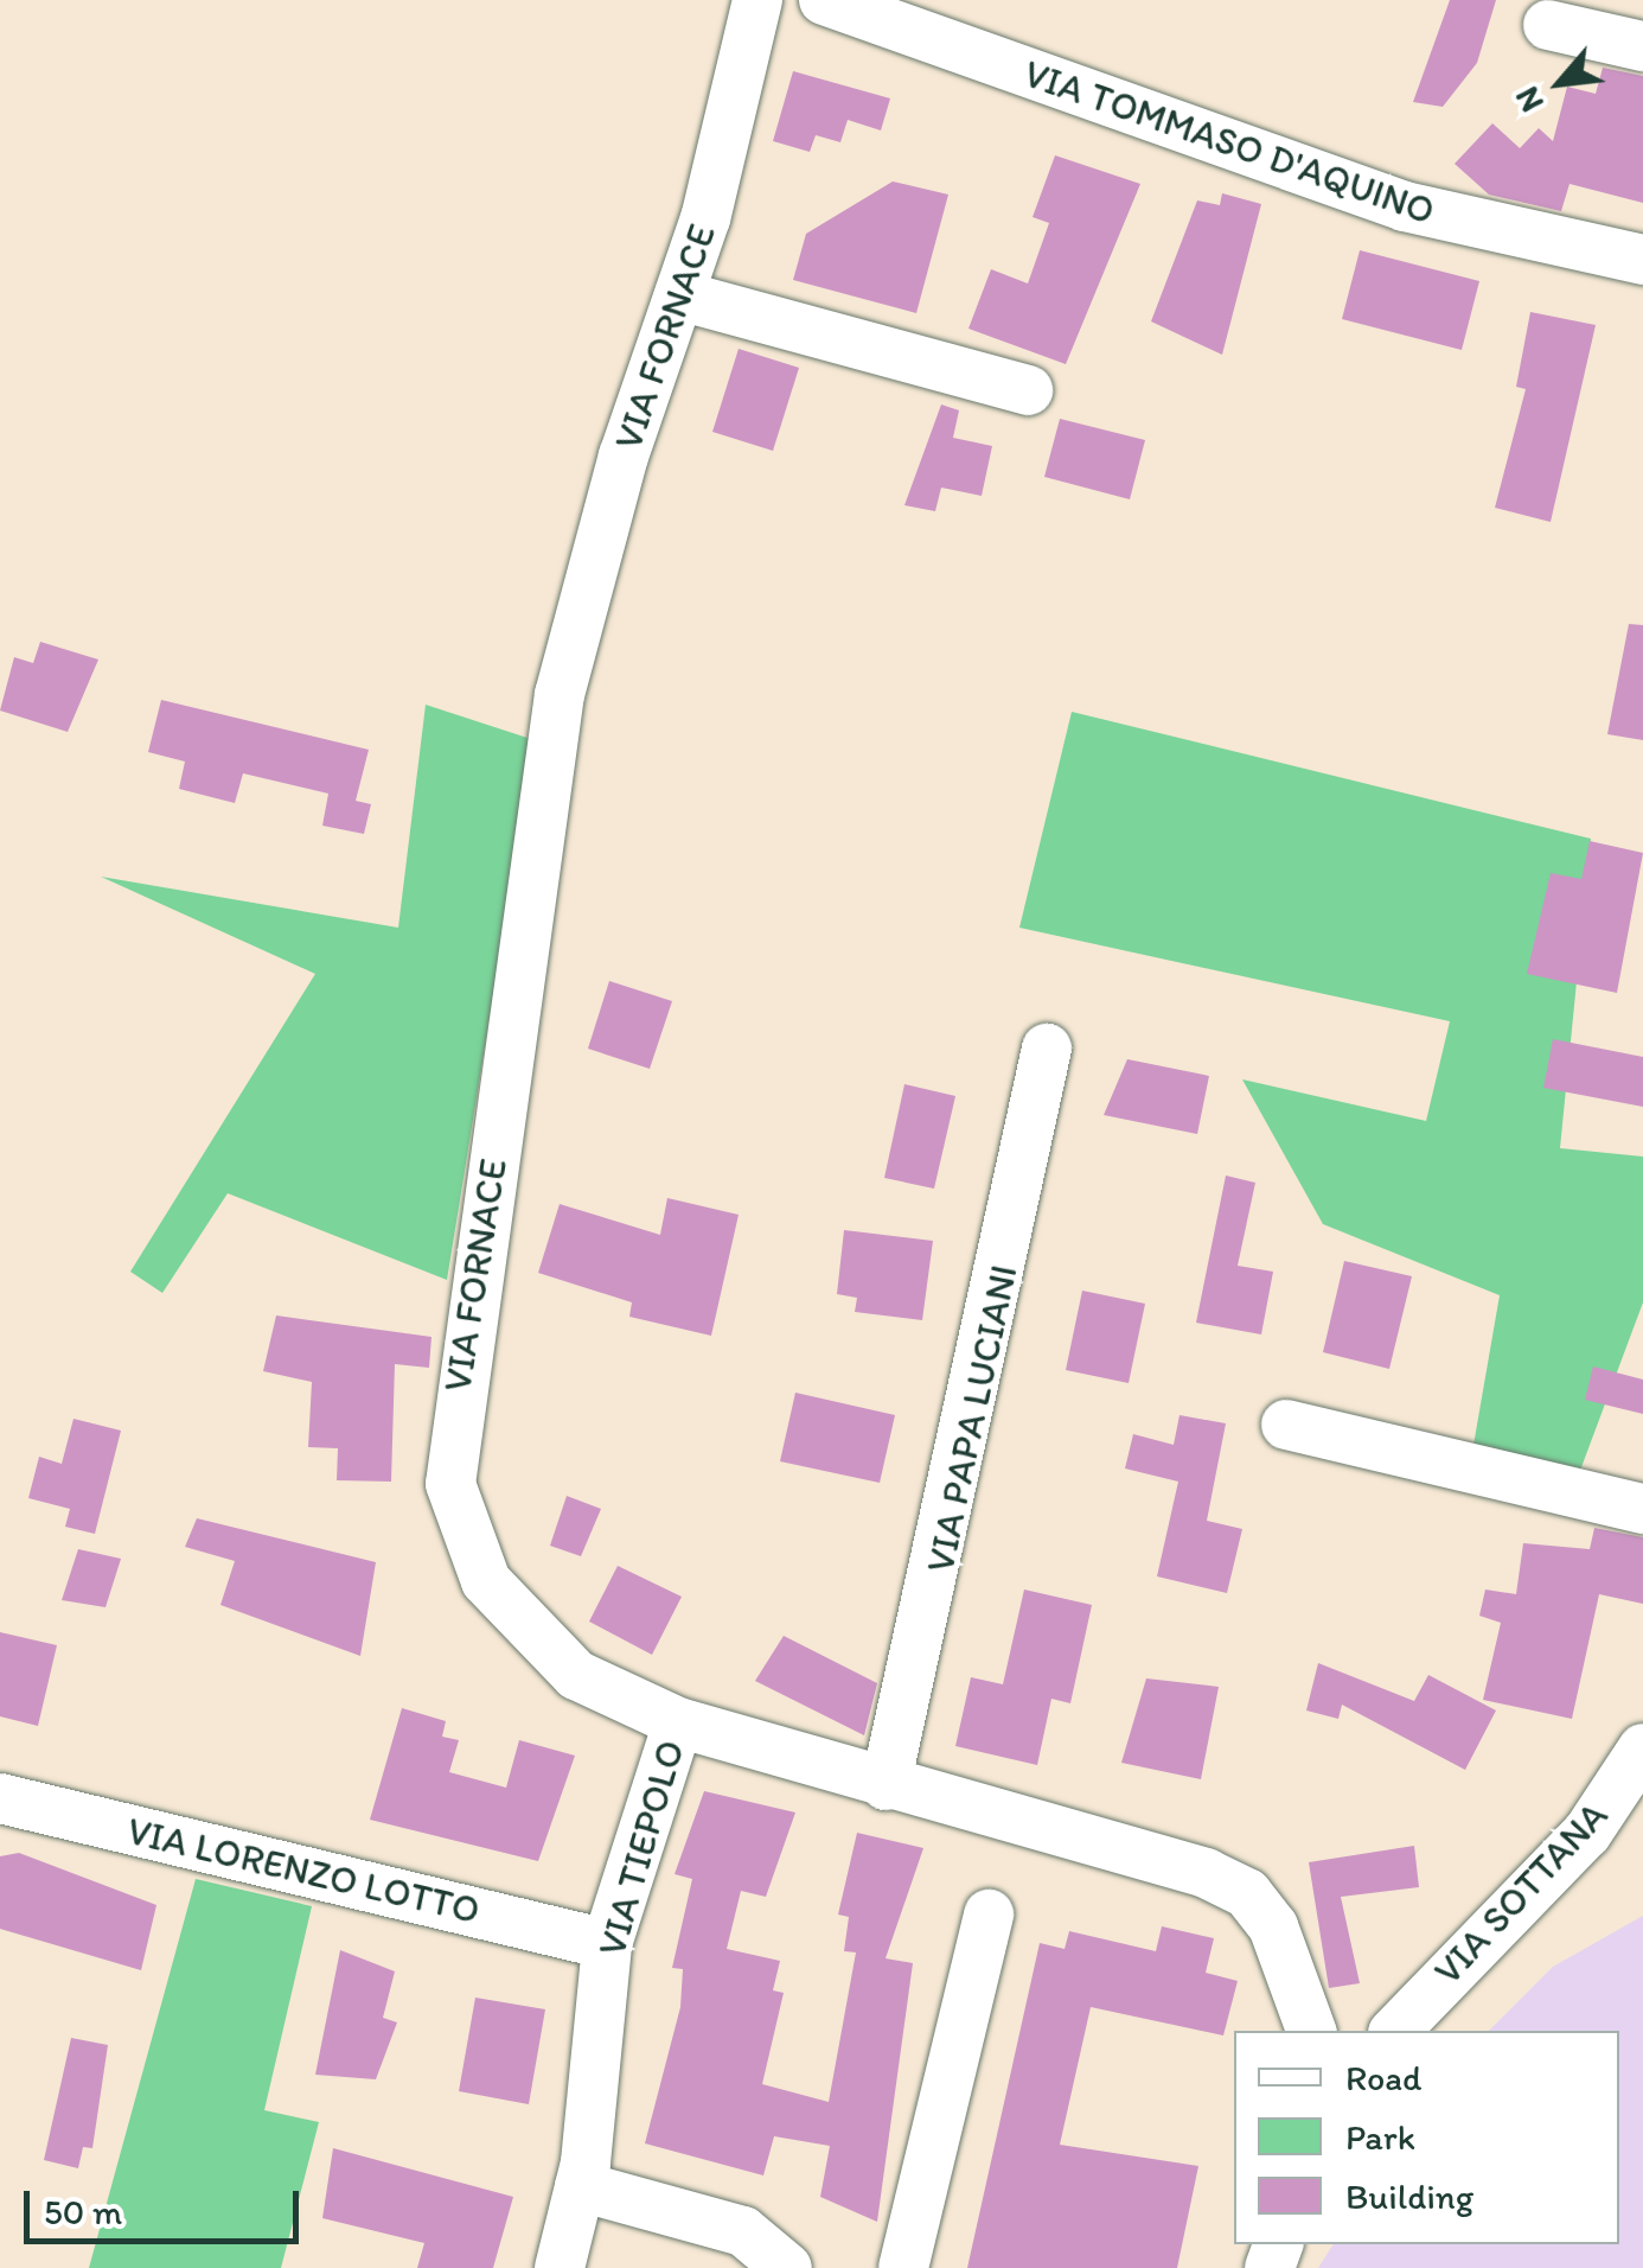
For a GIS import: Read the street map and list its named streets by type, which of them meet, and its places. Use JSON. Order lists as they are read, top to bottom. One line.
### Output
{"streets":{"street":["VIA TOMMASO D'AQUINO","VIA FORNACE","VIA PAPA LUCIANI","VIA TIEPOLO","VIA LORENZO LOTTO","VIA SOTTANA"]},"crossings":[["VIA FORNACE","VIA PAPA LUCIANI"],["VIA FORNACE","VIA TIEPOLO"],["VIA TIEPOLO","VIA LORENZO LOTTO"]],"legend":["Road","Park","Building"],"scale_bar":"50 m","north":"bottom left"}
